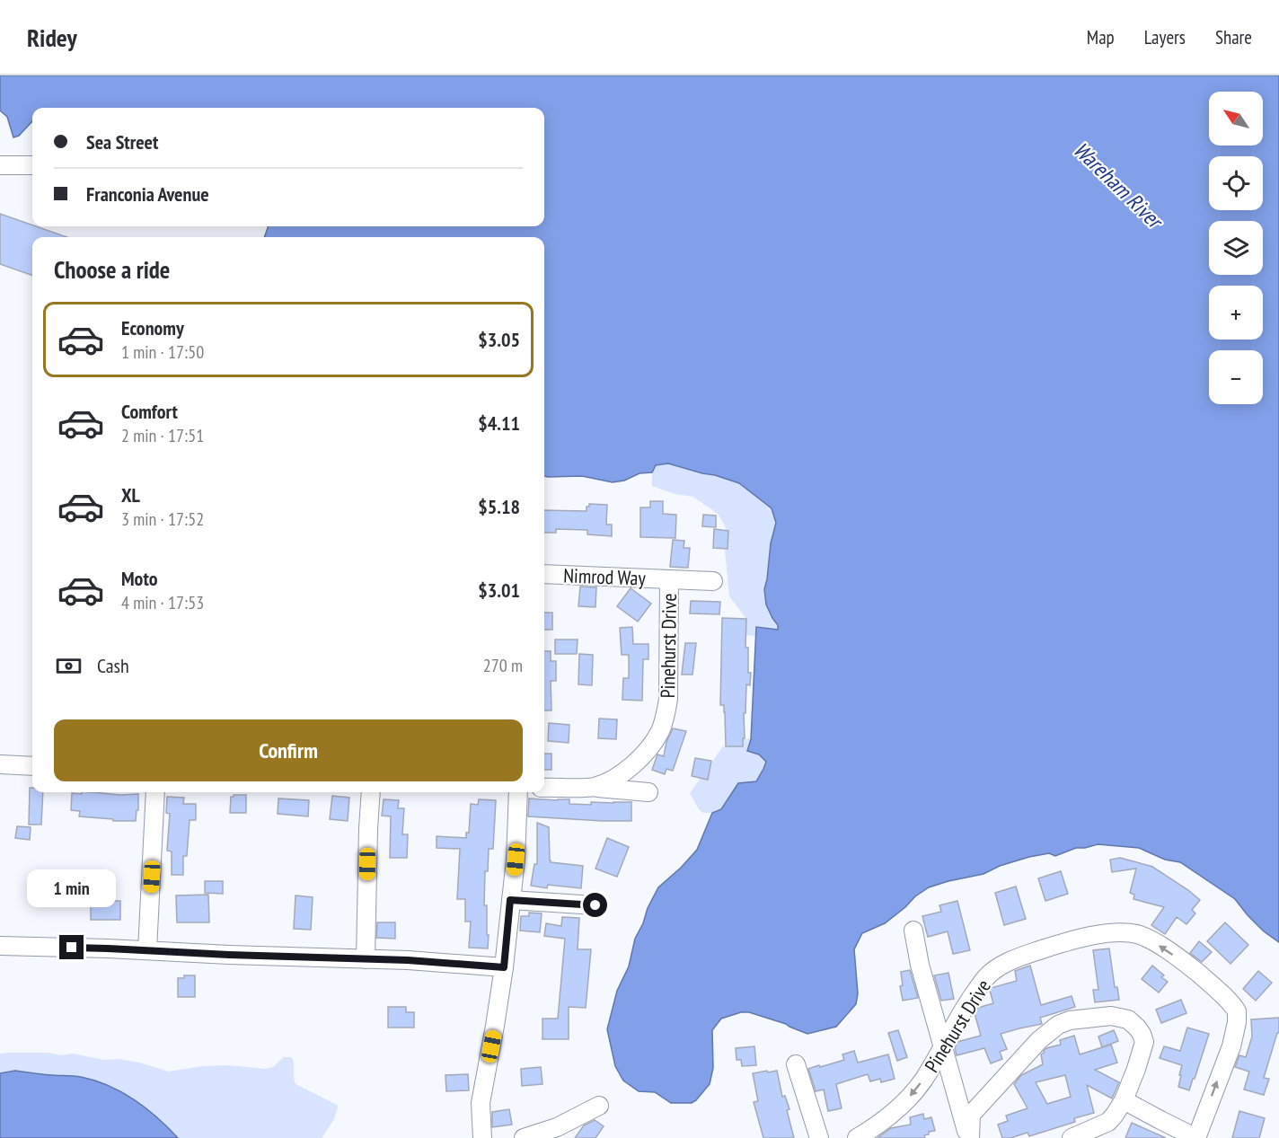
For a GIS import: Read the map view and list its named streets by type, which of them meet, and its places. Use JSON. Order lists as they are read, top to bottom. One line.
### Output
{"streets":{"street":["Nimrod Way","Pinehurst Drive"]},"crossings":[["Nimrod Way","Pinehurst Drive"]],"water":["Wareham River"],"north":"top left","page":{"header":"Ridey","nav":["Map","Layers","Share"],"map_buttons":["+","−"],"banner":["Sea Street","Franconia Avenue"],"heading":"Choose a ride","list":[{"name":"Economy","note":"1 min · 17:50","value":"$3.05"},{"name":"Comfort","note":"2 min · 17:51","value":"$4.11"},{"name":"XL","note":"3 min · 17:52","value":"$5.18"},{"name":"Moto","note":"4 min · 17:53","value":"$3.01"}],"pay":["Cash","270 m"],"buttons":"Confirm","bubble":"1 min"}}
